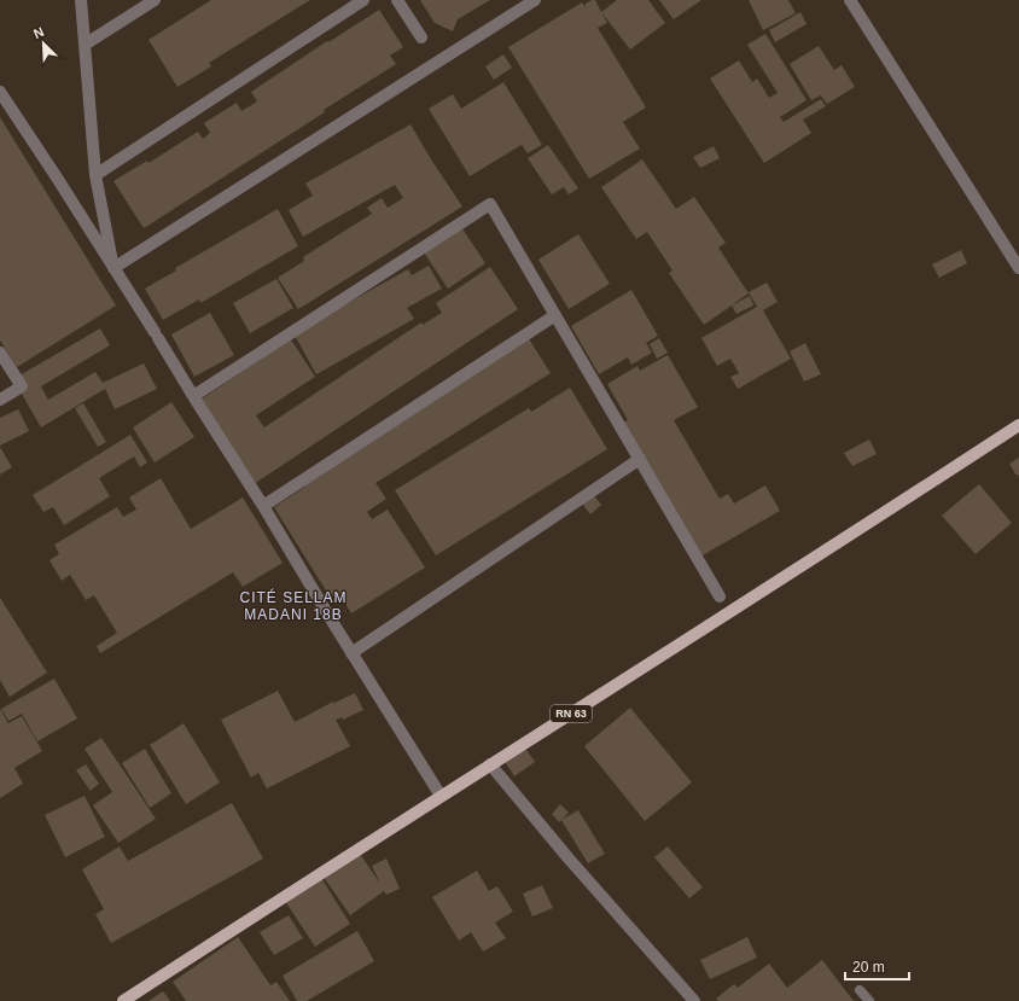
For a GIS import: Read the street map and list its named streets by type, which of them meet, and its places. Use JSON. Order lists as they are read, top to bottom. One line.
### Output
{"streets":{"main road":["RN 63"]},"districts":["CITÉ SELLAM MADANI 18B"],"scale_bar":"20 m","north":"top left"}
